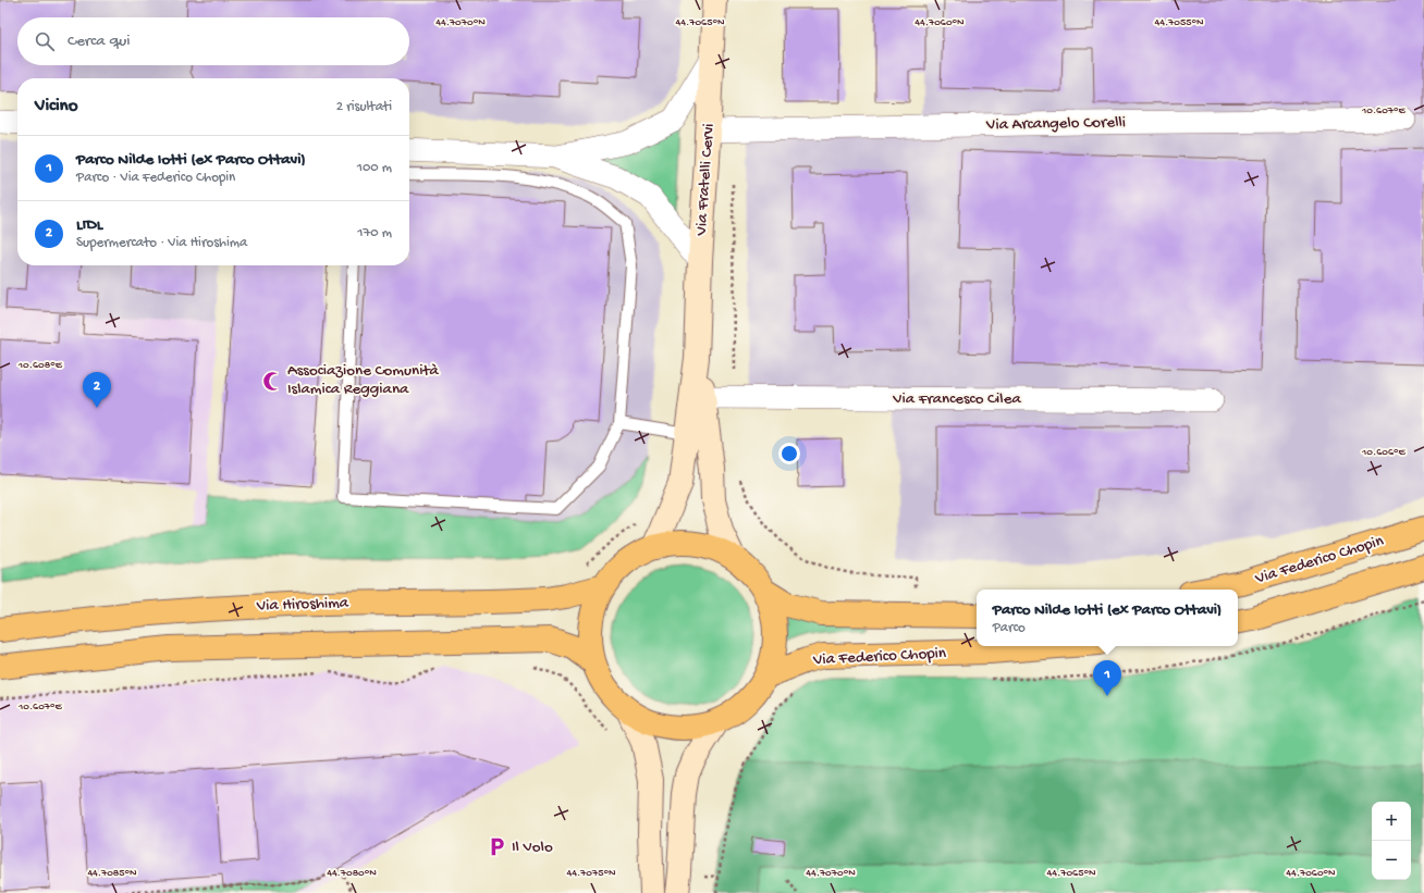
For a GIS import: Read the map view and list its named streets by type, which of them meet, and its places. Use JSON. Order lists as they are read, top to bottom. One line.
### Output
{"streets":{"main road":["Via Fratelli Cervi","Via Federico Chopin","Via Hiroshima"],"street":["Via Arcangelo Corelli","Via Francesco Cilea"]},"crossings":[["Via Arcangelo Corelli","Via Fratelli Cervi"],["Via Fratelli Cervi","Via Francesco Cilea"],["Via Fratelli Cervi","Via Federico Chopin"],["Via Fratelli Cervi","Via Hiroshima"]],"places":{"mosque":["Associazione Comunità Islamica Reggiana"],"parking":["Il Volo"]},"page":{"search":"Cerca qui","heading":["Vicino","2 risultati"],"list":[{"mark":"1","name":"Parco Nilde Iotti (ex Parco Ottavi)","note":"Parco · Via Federico Chopin","value":"100 m"},{"mark":"2","name":"LIDL","note":"Supermercato · Via Hiroshima","value":"170 m"}],"pins":["2","1"],"popup":["Parco Nilde Iotti (ex Parco Ottavi)","Parco"],"map_buttons":["+","−"]},"coordinates":["44.7070°N","44.7065°N","44.7060°N","44.7055°N","10.607°E","10.608°E","10.606°E","44.7085°N","44.7080°N","44.7075°N"]}
